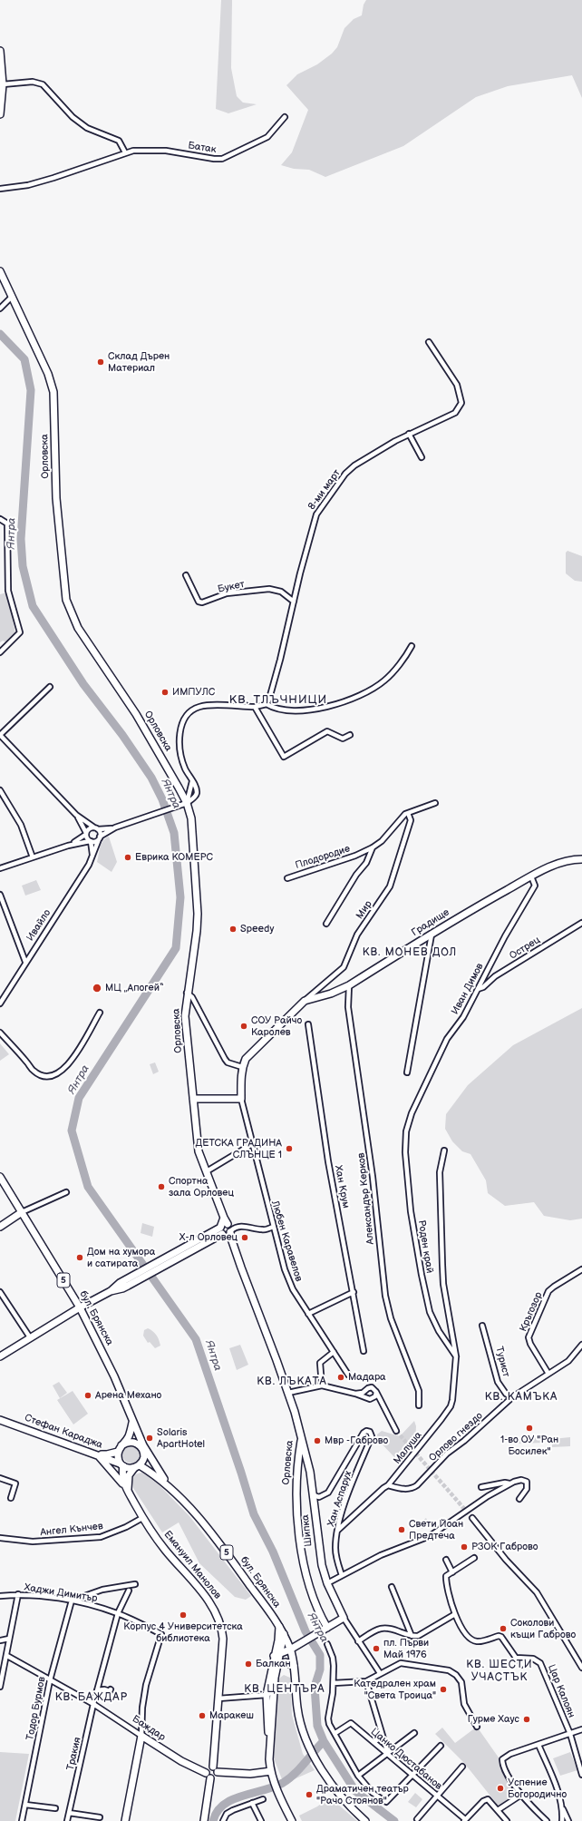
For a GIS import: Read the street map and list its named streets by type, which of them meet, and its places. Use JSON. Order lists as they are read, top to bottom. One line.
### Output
{"streets":{"street":["Батак","Орловска","8-ми март","Букет","Плодородие","Мир","Градище","Ивайло","Острец","Иван Димов","Хан Крум","Александър Керков","Любен Каравелов","Роден край","5","Кръгозор","бул. Брянска","Турист","Стефан Караджа","Орлово гнездо","Малуша","Хан Аспарух","Ангел Кънчев","Шипка","Емануил Манолов","Хаджи Димитър","Цар Калоян","Тодор Бурмов","Баждар","Тракия","Цанко Дюстабанов"]},"crossings":[["Орловска","Шипка"],["8-ми март","Букет"],["Мир","Градище"],["Градище","Иван Димов"],["Градище","Александър Керков"],["Острец","Иван Димов"],["Иван Димов","Роден край"],["Роден край","Малуша"],["5","бул. Брянска"],["5","Стефан Караджа"],["Кръгозор","Орлово гнездо"],["Турист","Орлово гнездо"],["Стефан Караджа","Емануил Манолов"],["Орлово гнездо","Малуша"],["Малуша","Хан Аспарух"],["Хан Аспарух","Шипка"],["Ангел Кънчев","Емануил Манолов"],["Емануил Манолов","Баждар"],["Хаджи Димитър","Тодор Бурмов"],["Хаджи Димитър","Баждар"],["Хаджи Димитър","Тракия"],["Тодор Бурмов","Баждар"],["Баждар","Тракия"]],"districts":["КВ. ТЛЪЧНИЦИ","КВ. МОНЕВ ДОЛ","КВ. ЛЪКАТА","КВ. КАМЪКА","КВ. ШЕСТИ УЧАСТЪК","КВ. ЦЕНТЪРА","КВ. БАЖДАР"],"water":["Янтра"],"places":["Склад Дърен Материал","ИМПУЛС","Еврика КОМЕРС","Speedy","МЦ „Апогей“","СОУ Райчо Каролев","ДЕТСКА ГРАДИНА СЛЪНЦЕ 1","Спортна зала Орловец","Х-л Орловец","Дом на хумора и сатирата","Мадара","Арена Механо","1-во ОУ \"Ран Босилек\"","Solaris ApartHotel","Мвр -Габрово","Свети Йоан Предтеча","РЗОК Габрово","Корпус 4 Университетска библиотека","Соколови къщи Габрово","пл. Първи Май 1976","Балкан","Катедрален храм \"Света Троица\"","Маракеш","Гурме Хаус","Успение Богородично","Драматичен театър \"Рачо Стоянов\""]}
